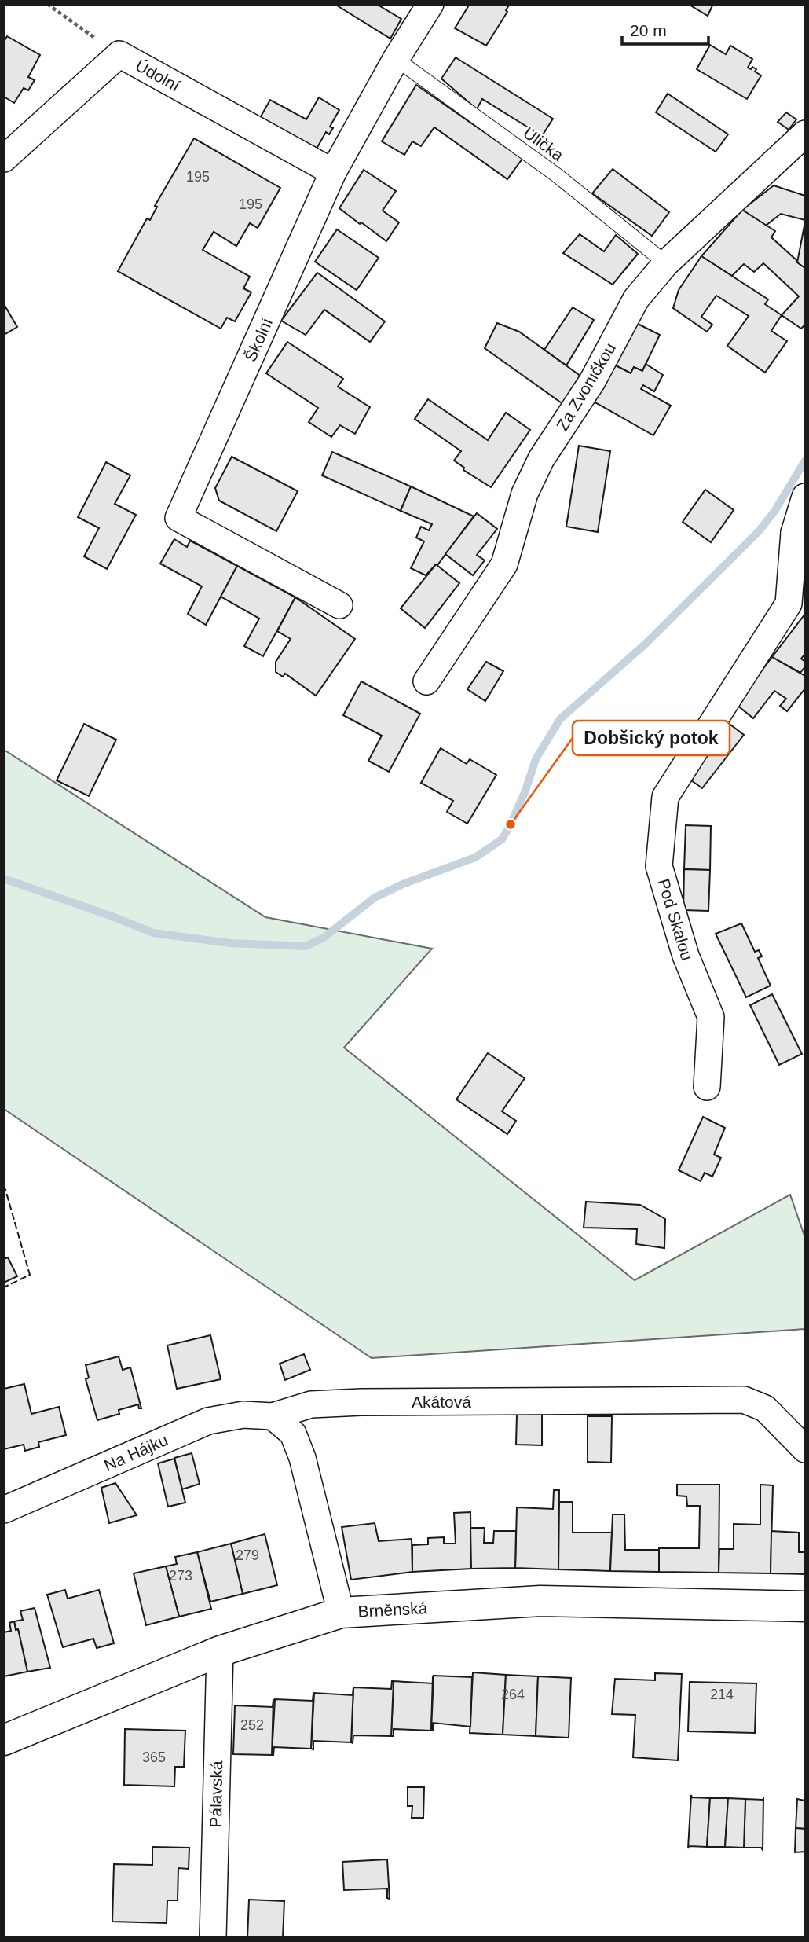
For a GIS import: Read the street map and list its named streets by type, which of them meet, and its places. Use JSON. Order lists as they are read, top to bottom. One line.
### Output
{"streets":{"main road":["Brněnská"],"street":["Údolní","Školní","Za Zvoničkou","Pod Skalou","Akátová","Na Hájku","Pálavská"],"lane":["Ulička"]},"crossings":[["Údolní","Školní"],["Ulička","Školní"],["Ulička","Za Zvoničkou"],["Akátová","Na Hájku"],["Brněnská","Pálavská"]],"places":["Dobšický potok"],"house_numbers":["195","195","279","273","264","214","252","365"],"scale_bar":"20 m"}
